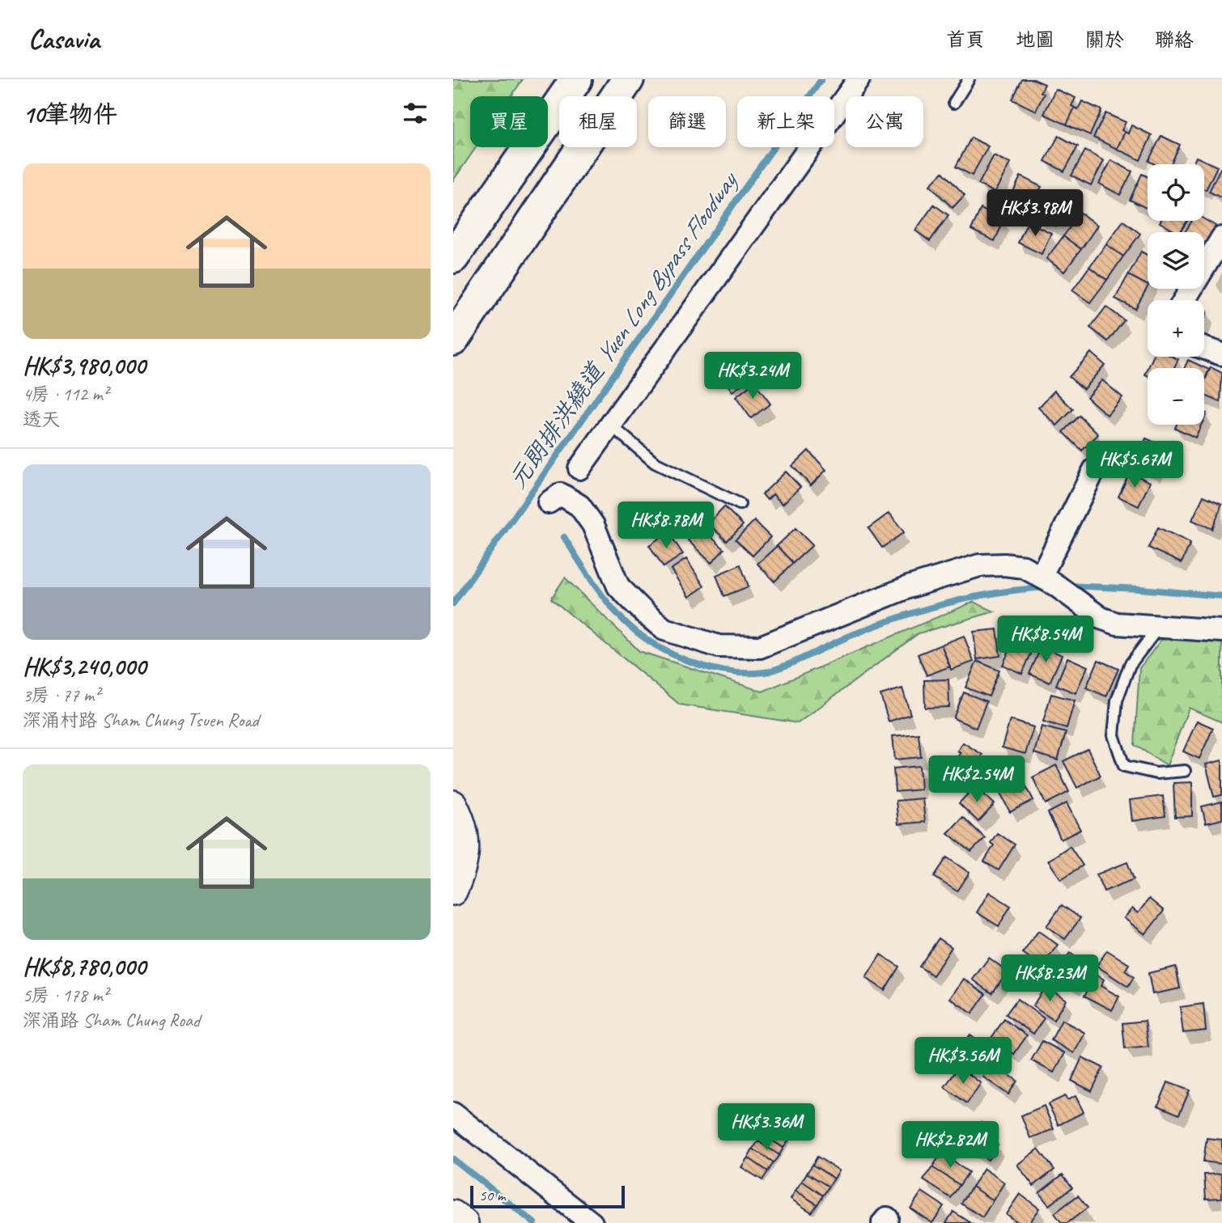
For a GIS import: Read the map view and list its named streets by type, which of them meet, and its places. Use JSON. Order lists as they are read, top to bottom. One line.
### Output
{"water":["元朗排洪繞道 Yuen Long Bypass Floodway"],"scale_bar":"50 m","page":{"header":"Casavia","nav":["首頁","地圖","關於","聯絡"],"heading":"10筆物件","chip":["買屋","租屋","篩選","新上架","公寓"],"list":[{"name":"HK$3,980,000","note":"4房 · 112 m² · 透天"},{"name":"HK$3,240,000","note":"3房 · 77 m² · 深涌村路 Sham Chung Tsuen Road"},{"name":"HK$8,780,000","note":"5房 · 178 m² · 深涌路 Sham Chung Road"}],"map_buttons":["+","−"],"price":["HK$3.98M","HK$3.24M","HK$5.67M","HK$8.78M","HK$8.54M","HK$2.54M","HK$8.23M","HK$3.56M","HK$3.36M","HK$2.82M"],"scale":"50 m"}}
